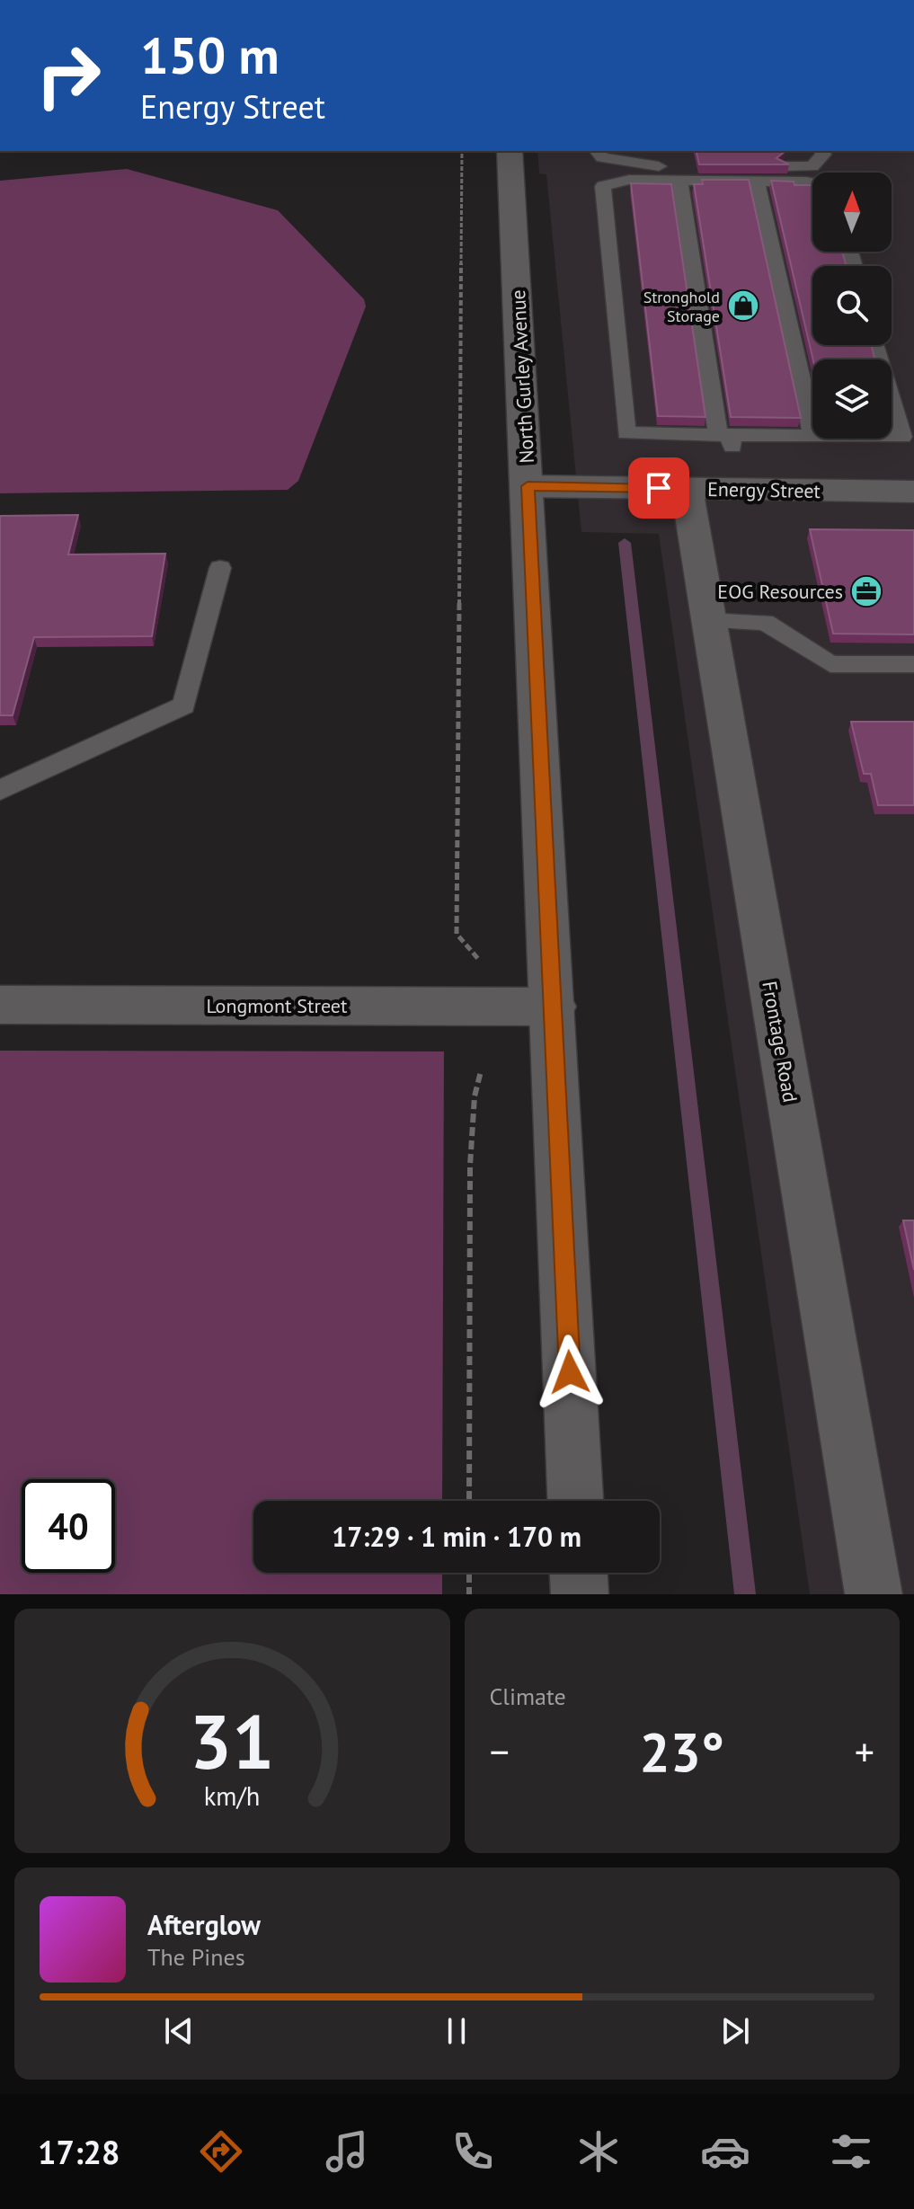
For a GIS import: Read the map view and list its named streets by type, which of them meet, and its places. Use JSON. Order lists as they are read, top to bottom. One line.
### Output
{"streets":{"street":["North Gurley Avenue","Energy Street","Longmont Street","Frontage Road"]},"crossings":[["North Gurley Avenue","Energy Street"],["North Gurley Avenue","Longmont Street"],["Energy Street","Frontage Road"]],"places":{"shop":["Stronghold Storage"],"office":["EOG Resources"]},"north":"top","page":{"turn":["150 m","Energy Street"],"limit":"40","trip":"17:29 · 1 min · 170 m","tile":"Climate","heat":["−","23°","+"],"song":["Afterglow","The Pines"],"tabs":"17:28","gauge":["31","km/h"]}}
